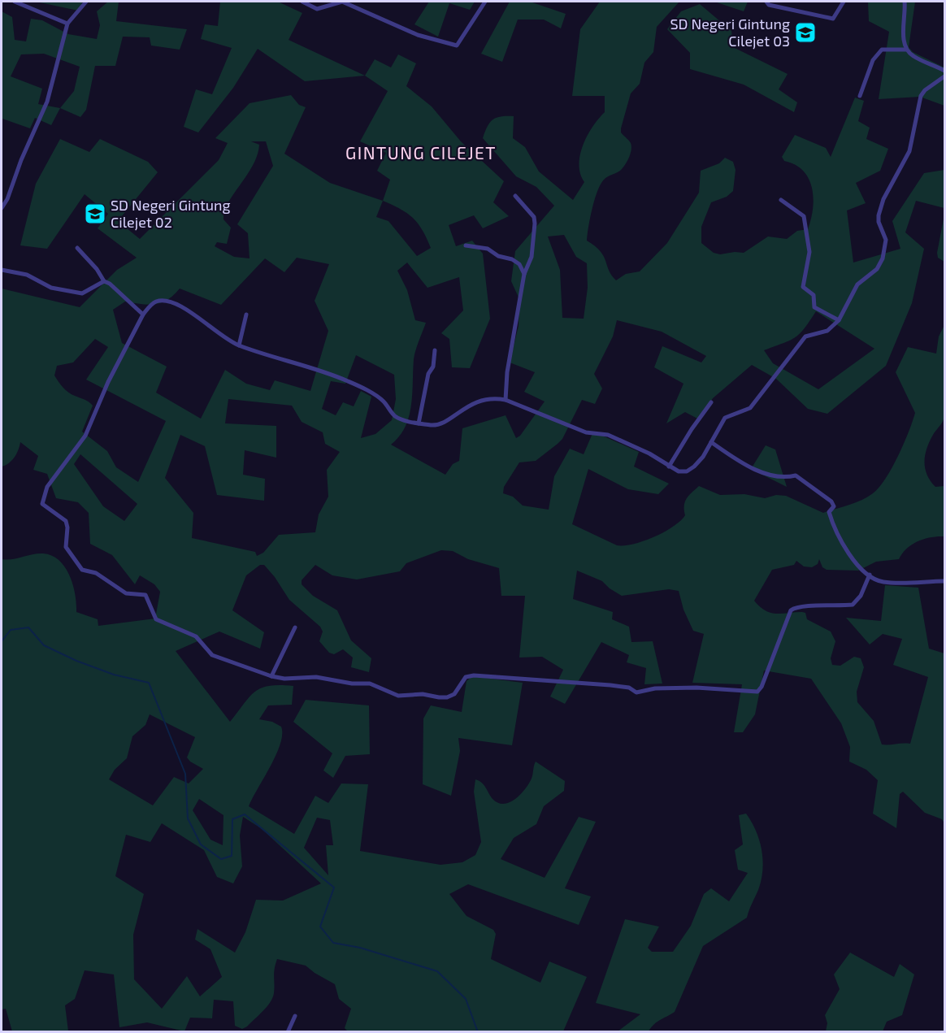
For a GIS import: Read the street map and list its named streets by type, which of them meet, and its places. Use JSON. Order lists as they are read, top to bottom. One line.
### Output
{"districts":["GINTUNG CILEJET"],"places":{"school or university":["SD Negeri Gintung Cilejet 03","SD Negeri Gintung Cilejet 02"]}}
